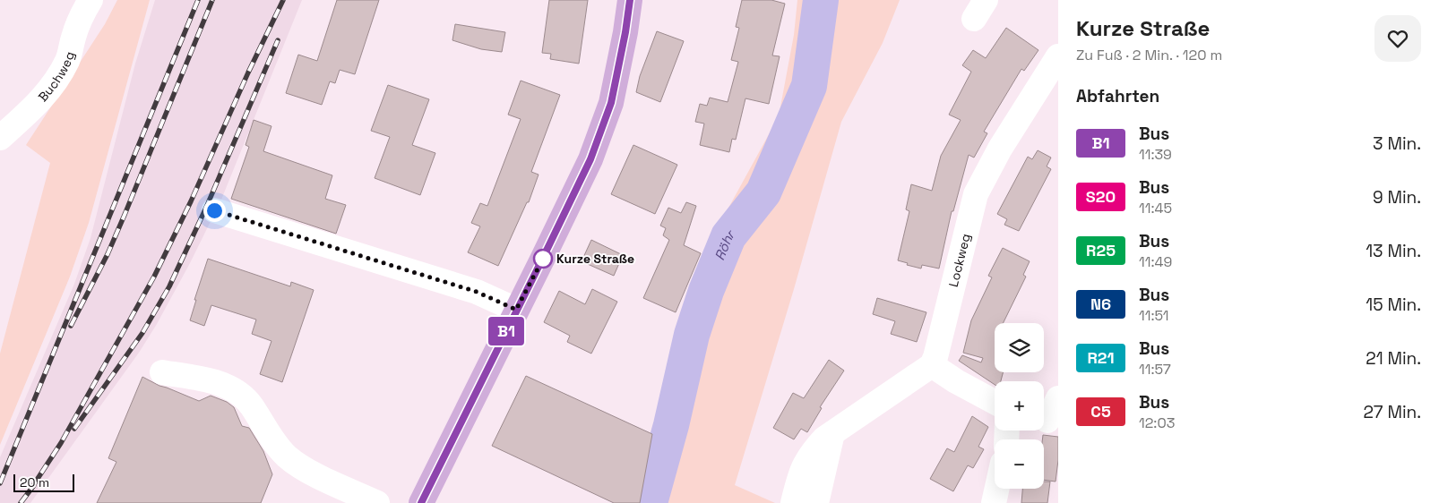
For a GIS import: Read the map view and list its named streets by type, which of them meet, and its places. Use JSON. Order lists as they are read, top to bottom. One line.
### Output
{"streets":{"street":["Buchweg","Lockweg"]},"water":["Röhr"],"places":["Kurze Straße"],"lines":["bus line B1"],"scale_bar":"20 m","page":{"on_map":"B1","heading":[["Kurze Straße","Zu Fuß · 2 Min. · 120 m"],"Abfahrten"],"list":[{"mark":"B1","name":"Bus","note":"11:39","value":"3 Min."},{"mark":"S20","name":"Bus","note":"11:45","value":"9 Min."},{"mark":"R25","name":"Bus","note":"11:49","value":"13 Min."},{"mark":"N6","name":"Bus","note":"11:51","value":"15 Min."},{"mark":"R21","name":"Bus","note":"11:57","value":"21 Min."},{"mark":"C5","name":"Bus","note":"12:03","value":"27 Min."}],"map_buttons":["+","−"],"scale":"20 m"}}
